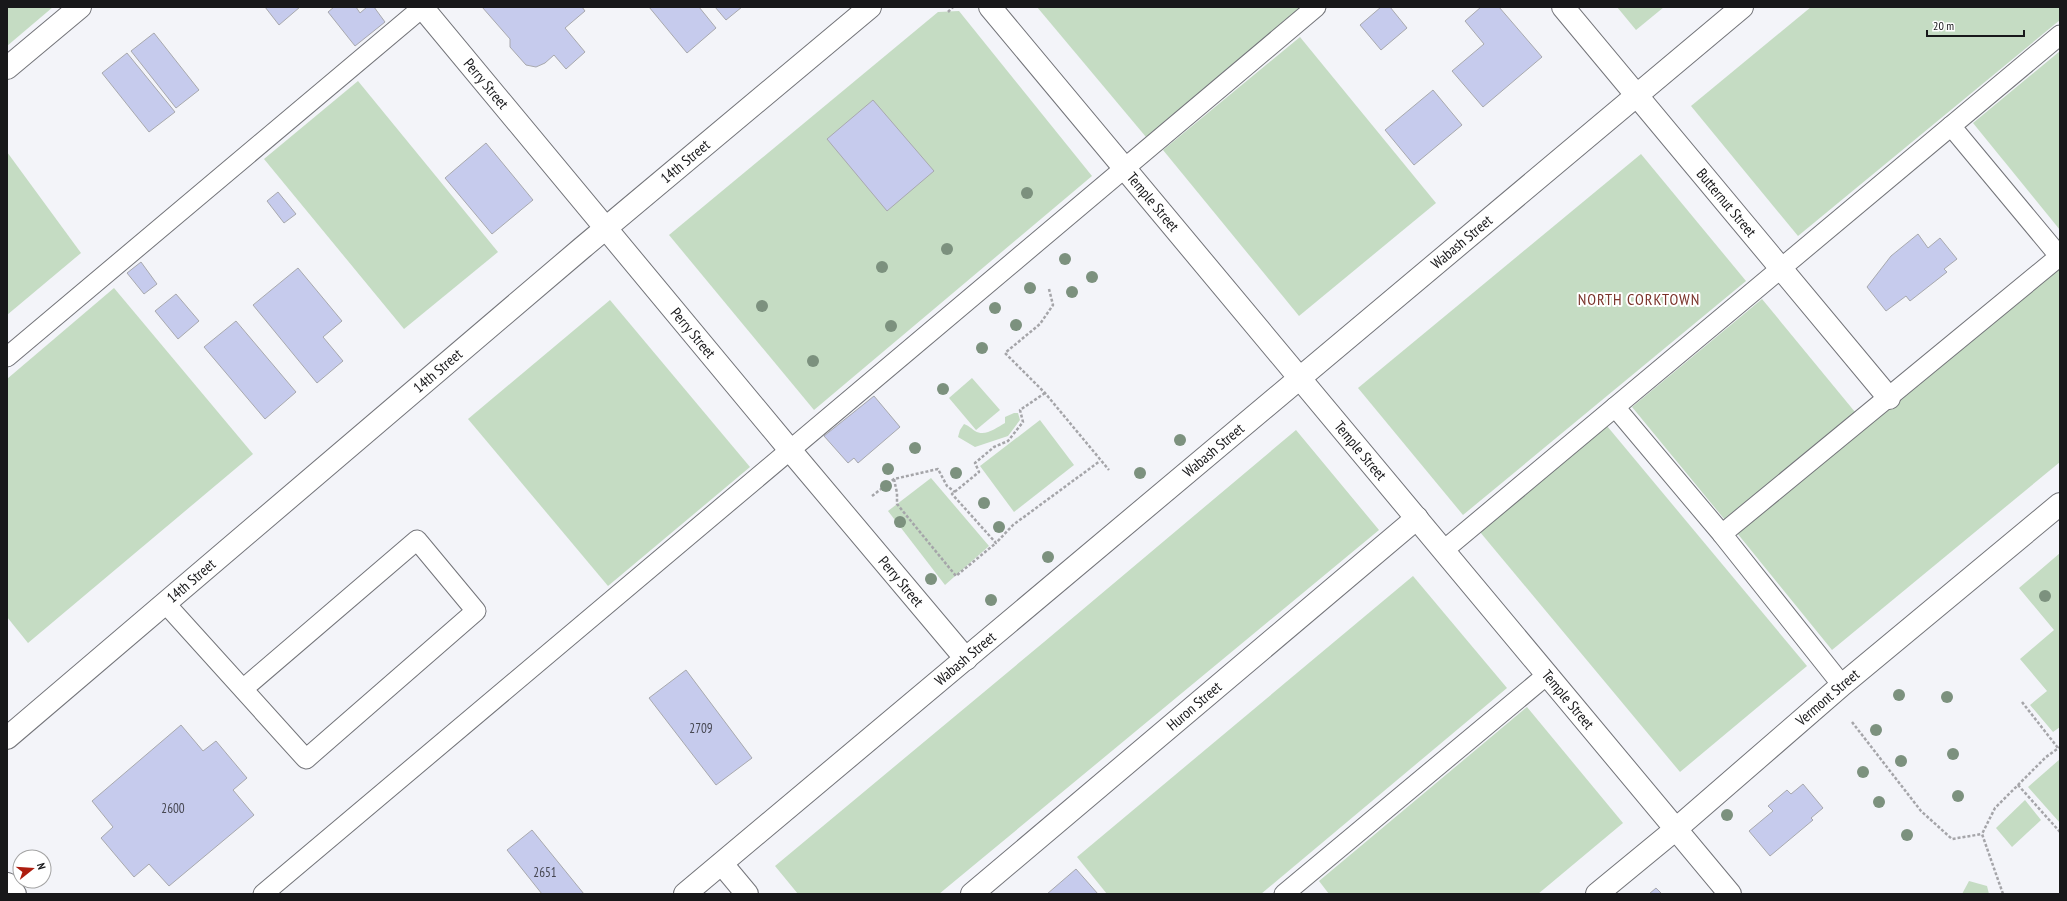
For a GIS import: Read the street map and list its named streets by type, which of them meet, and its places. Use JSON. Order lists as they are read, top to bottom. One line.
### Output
{"streets":{"street":["Perry Street","14th Street","Temple Street","Butternut Street","Wabash Street","Vermont Street","Huron Street"]},"crossings":[["Perry Street","14th Street"],["Perry Street","Wabash Street"],["Temple Street","Wabash Street"],["Temple Street","Vermont Street"],["Temple Street","Huron Street"],["Butternut Street","Wabash Street"]],"districts":["NORTH CORKTOWN"],"house_numbers":["2709","2600","2651"],"scale_bar":"20 m","north":"right"}
